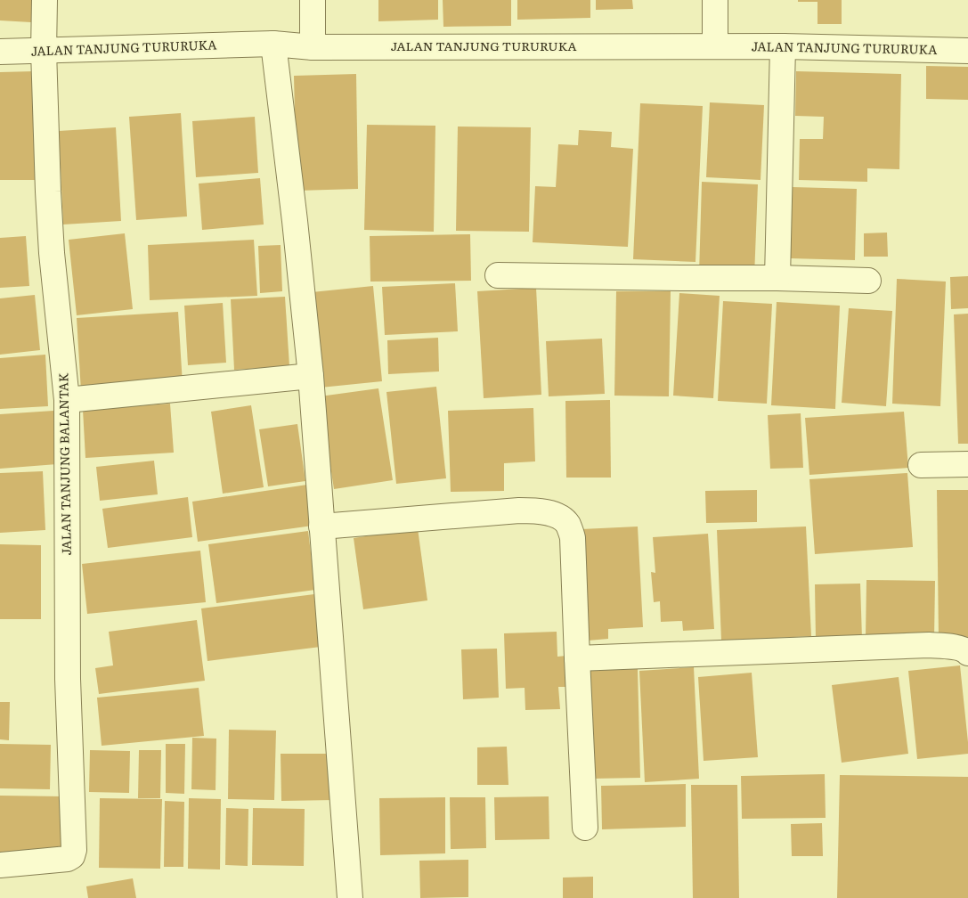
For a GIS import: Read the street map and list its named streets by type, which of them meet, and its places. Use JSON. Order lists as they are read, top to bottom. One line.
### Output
{"streets":{"street":["JALAN TANJUNG TURURUKA","JALAN TANJUNG BALANTAK"]},"crossings":[["JALAN TANJUNG TURURUKA","JALAN TANJUNG BALANTAK"]]}
